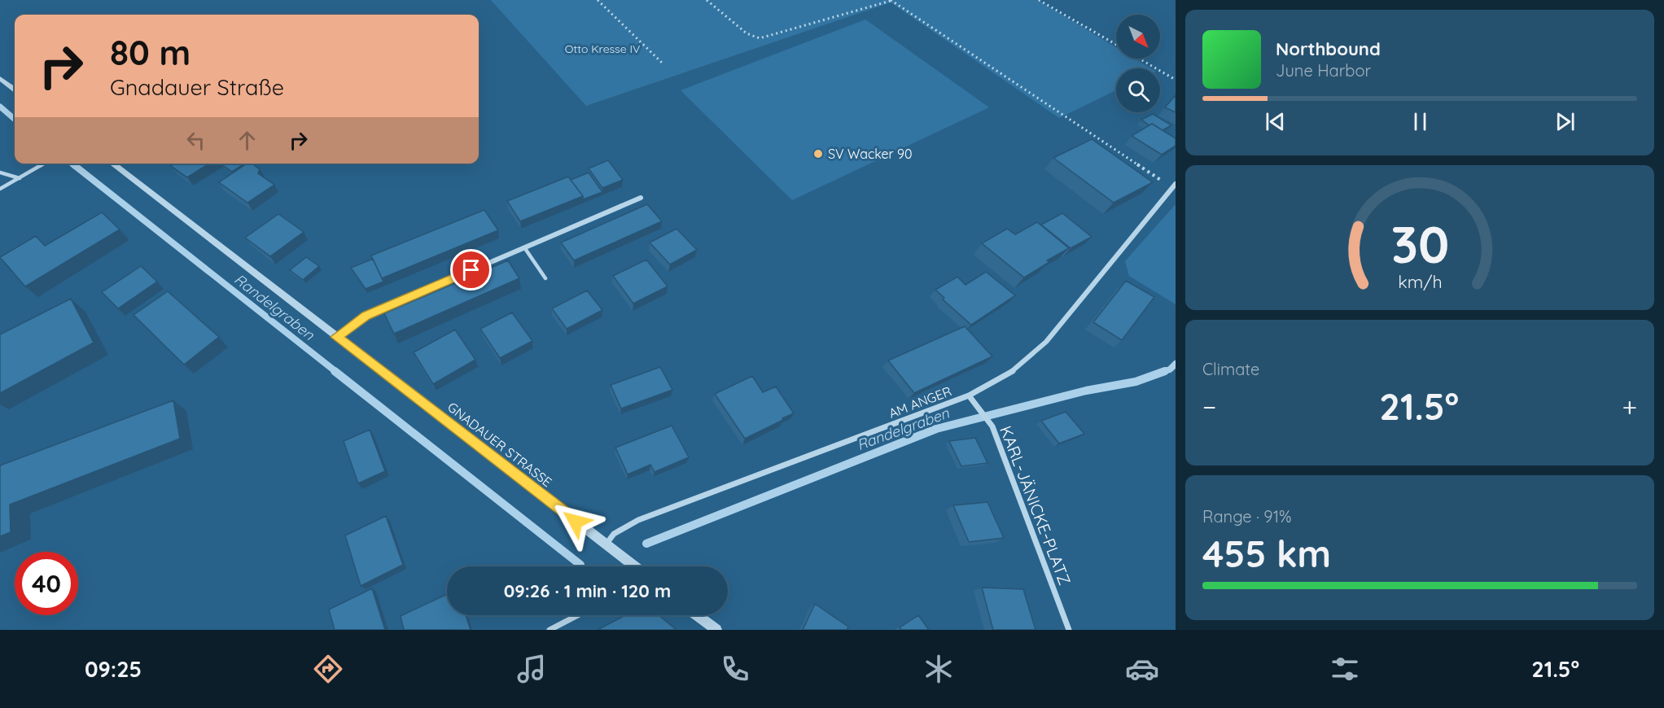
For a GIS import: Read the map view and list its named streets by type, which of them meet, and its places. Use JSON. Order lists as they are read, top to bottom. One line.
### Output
{"streets":{"street":["AM ANGER","GNADAUER STRASSE","KARL-JÄNICKE-PLATZ"]},"crossings":[["AM ANGER","GNADAUER STRASSE"],["AM ANGER","KARL-JÄNICKE-PLATZ"]],"water":["Randelgraben"],"parks":["Otto Kresse IV"],"places":["SV Wacker 90"],"north":"bottom right","page":{"turn":["80 m","Gnadauer Straße"],"song":["Northbound","June Harbor"],"tile":["Climate",["Range · 91%","455 km"]],"heat":["−","21.5°","+"],"limit":"40","trip":"09:26 · 1 min · 120 m","tabs":["09:25","21.5°"],"gauge":["30","km/h"]}}
